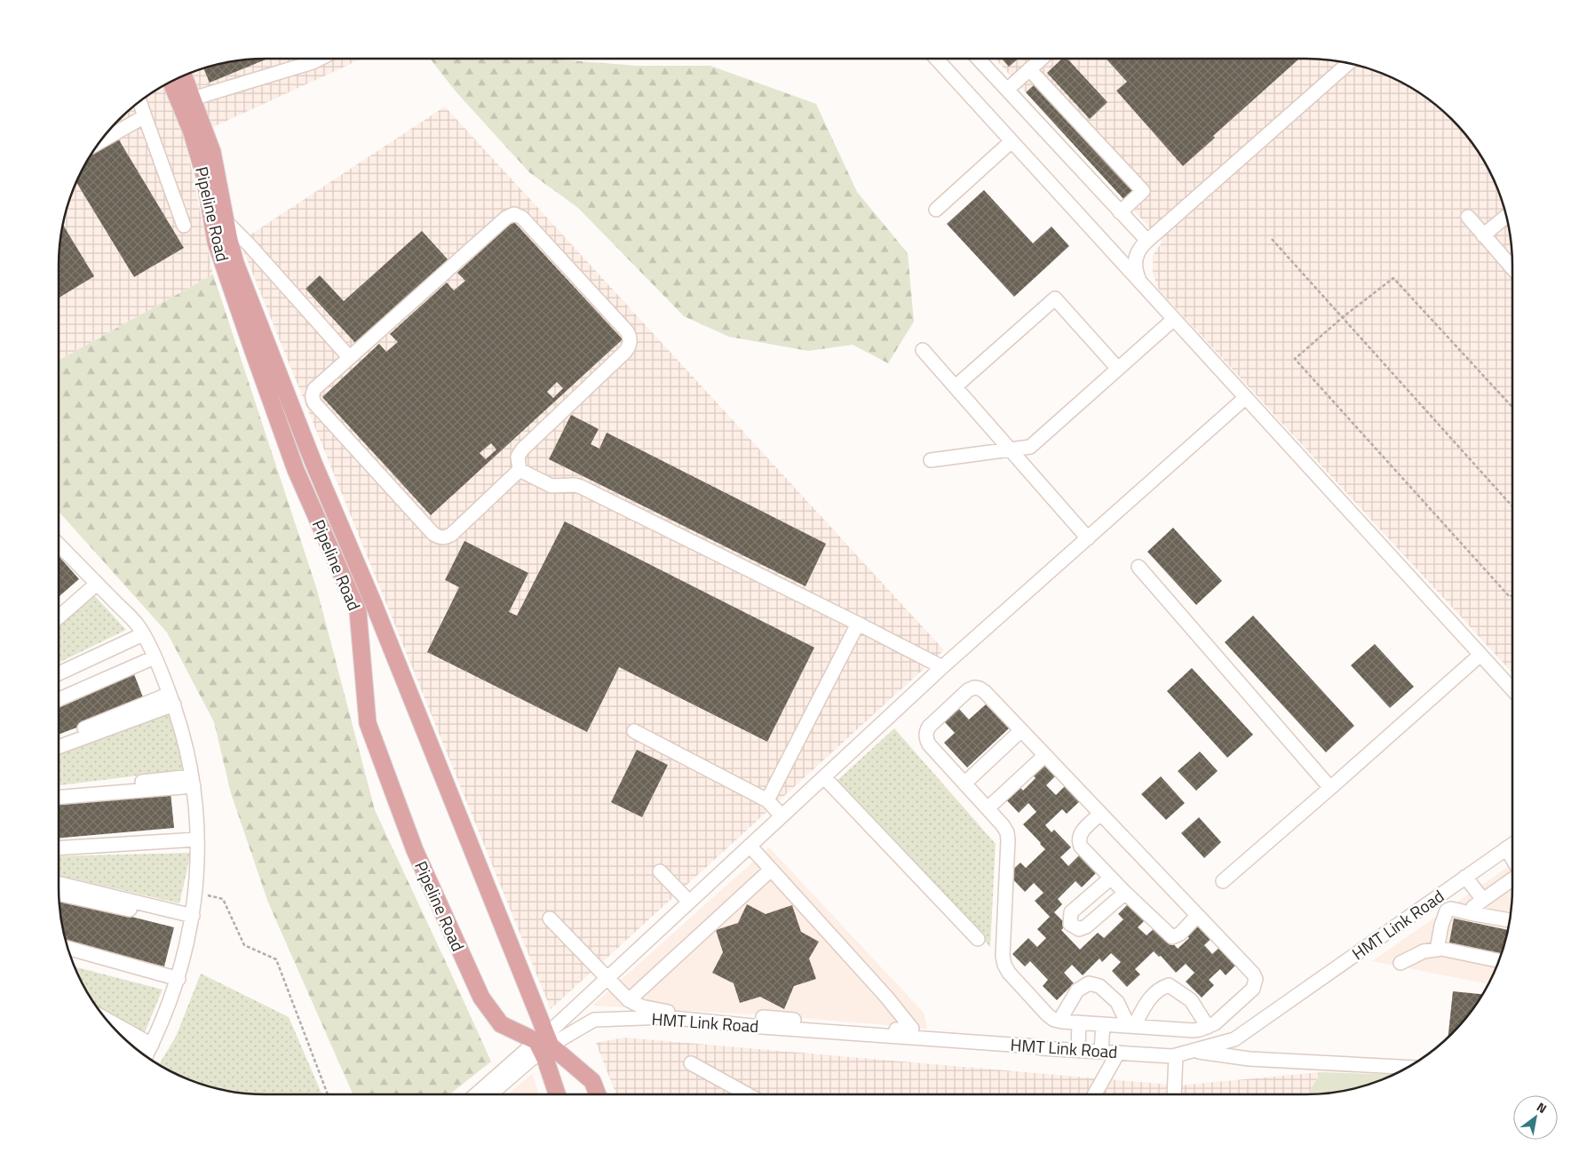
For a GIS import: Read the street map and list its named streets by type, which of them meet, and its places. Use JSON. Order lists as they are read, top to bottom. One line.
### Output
{"streets":{"main road":["Pipeline Road"],"street":["HMT Link Road"]},"crossings":[["Pipeline Road","HMT Link Road"]],"north":"top right"}
